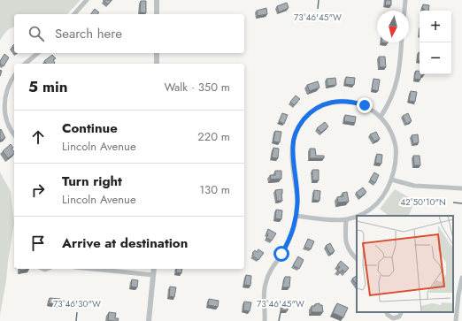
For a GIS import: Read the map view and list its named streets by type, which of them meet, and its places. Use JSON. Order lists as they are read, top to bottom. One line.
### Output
{"north":"bottom","page":{"map_buttons":["+","−"],"search":"Search here","heading":["5 min","Walk · 350 m"],"list":[["Continue","Lincoln Avenue","220 m"],["Turn right","Lincoln Avenue","130 m"],"Arrive at destination"]},"coordinates":["73°46'45\"W","42°50'10\"N","73°46'30\"W"]}
